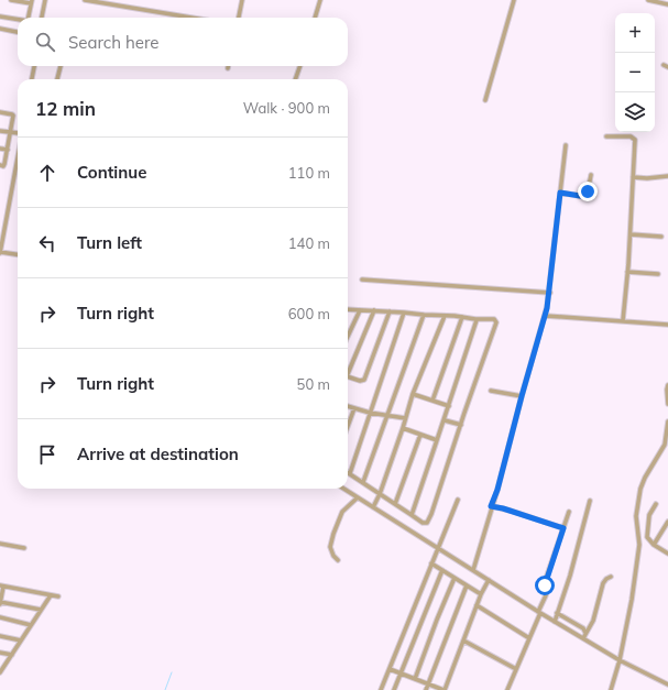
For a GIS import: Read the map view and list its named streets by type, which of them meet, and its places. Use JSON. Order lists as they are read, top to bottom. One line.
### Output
{"page":{"map_buttons":["+","−"],"search":"Search here","heading":["12 min","Walk · 900 m"],"list":[["Continue","110 m"],["Turn left","140 m"],["Turn right","600 m"],["Turn right","50 m"],"Arrive at destination"]}}
